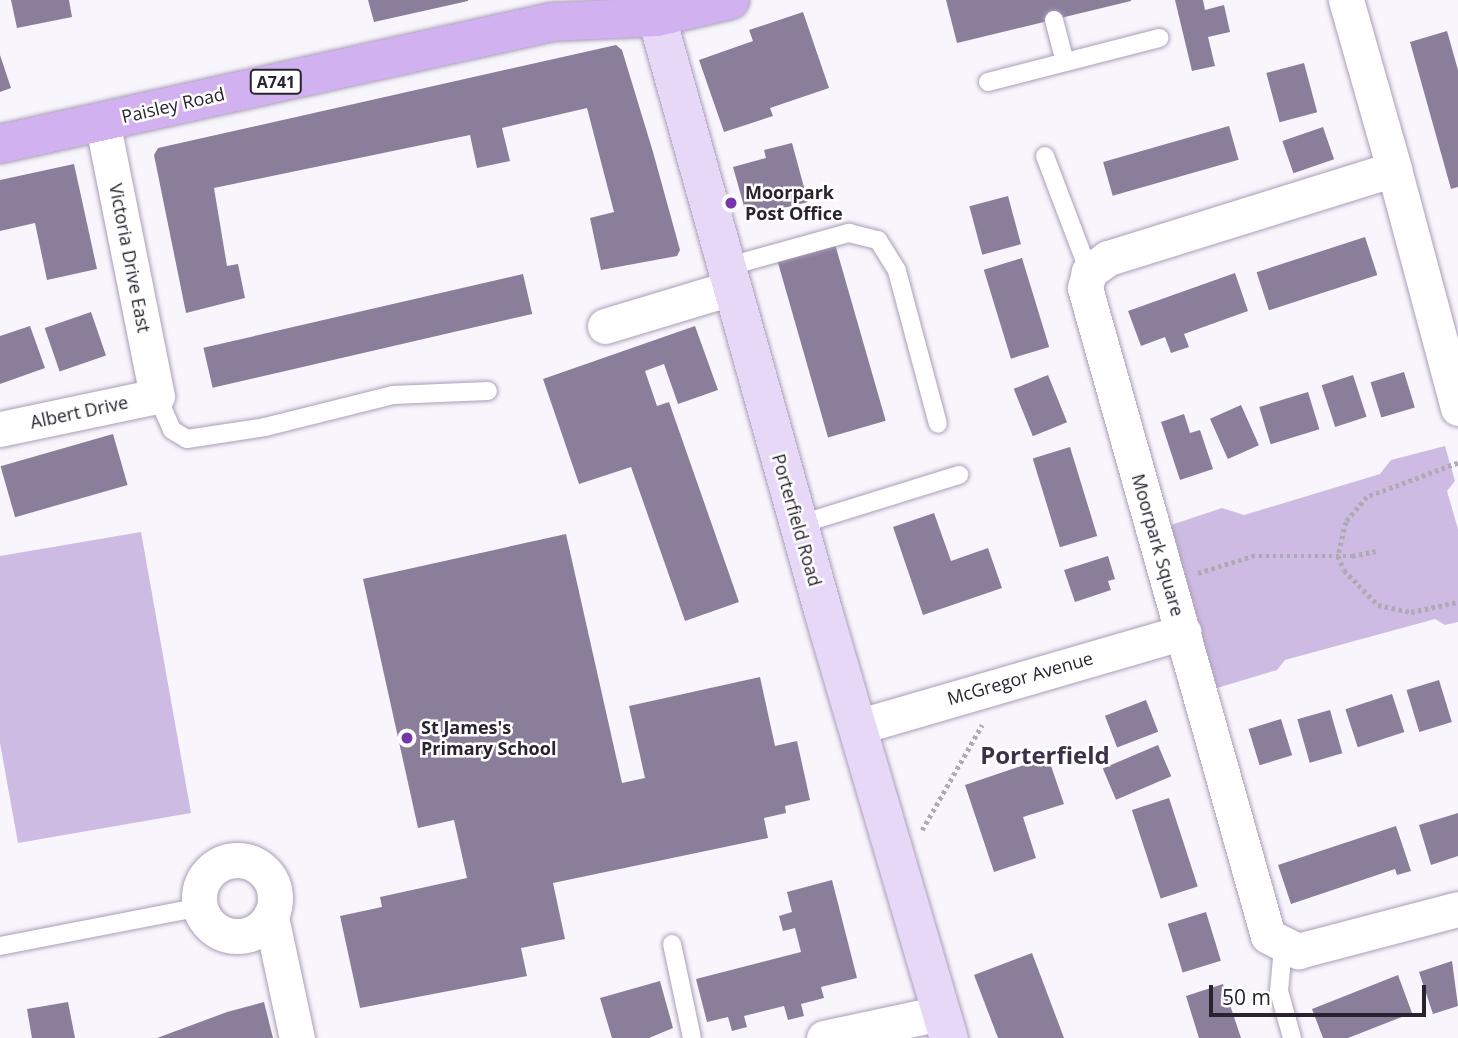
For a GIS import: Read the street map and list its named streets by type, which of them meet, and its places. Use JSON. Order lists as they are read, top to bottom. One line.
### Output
{"streets":{"main road":["A741","Paisley Road"],"street":["Victoria Drive East","Albert Drive","Porterfield Road","Moorpark Square","McGregor Avenue"]},"crossings":[["Paisley Road","Victoria Drive East"],["Paisley Road","Porterfield Road"],["Victoria Drive East","Albert Drive"],["Porterfield Road","McGregor Avenue"],["Moorpark Square","McGregor Avenue"]],"districts":["Porterfield"],"places":["Moorpark Post Office","St James's Primary School"],"scale_bar":"50 m"}
